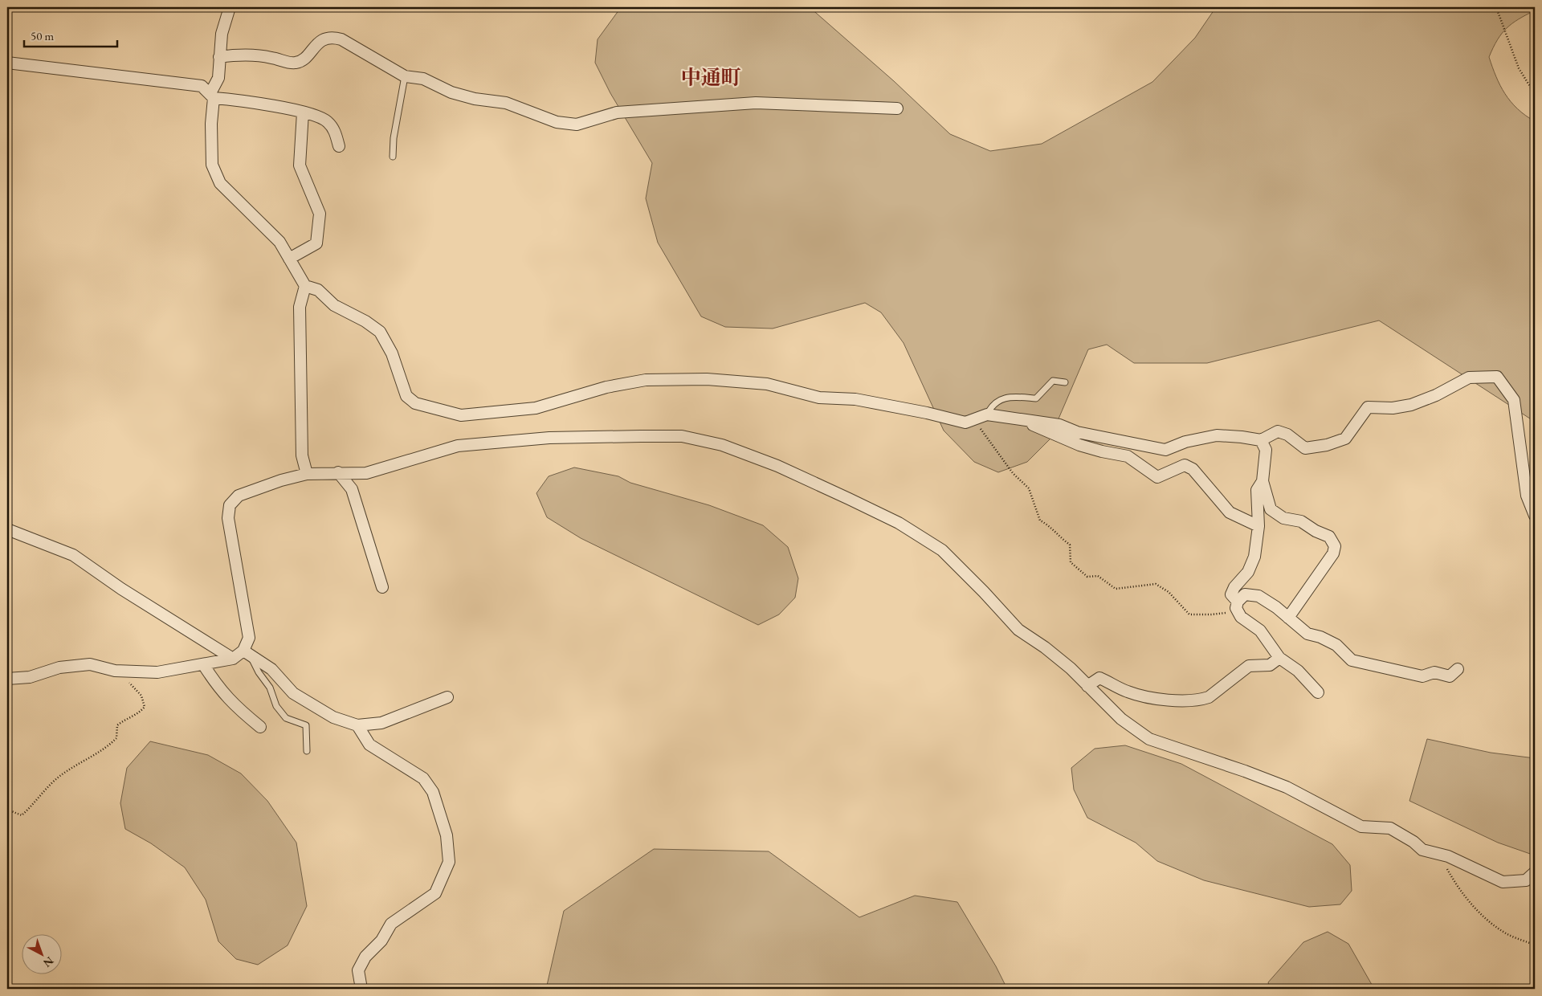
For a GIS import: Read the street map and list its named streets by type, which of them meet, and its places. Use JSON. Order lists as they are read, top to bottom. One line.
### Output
{"districts":["中通町"],"scale_bar":"50 m","north":"bottom right"}
